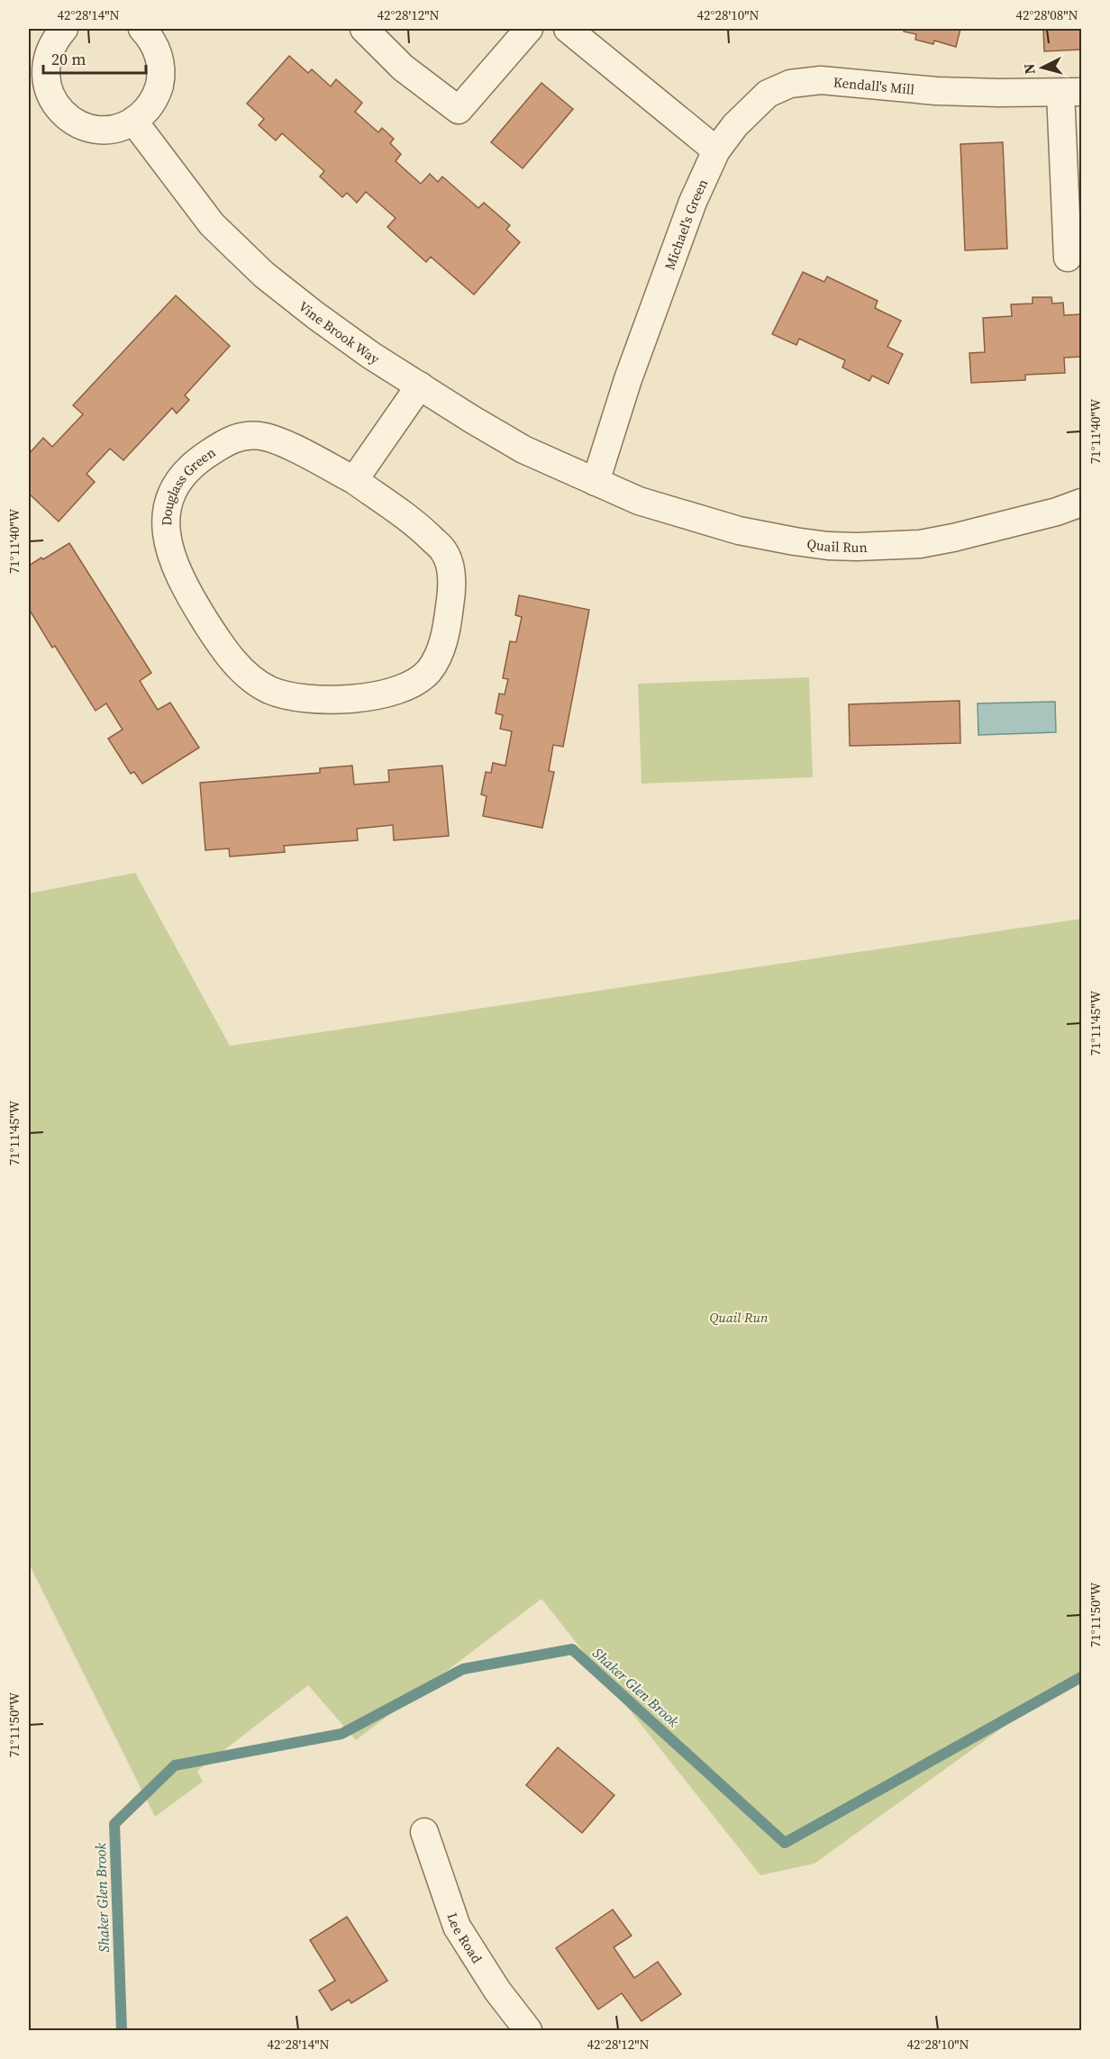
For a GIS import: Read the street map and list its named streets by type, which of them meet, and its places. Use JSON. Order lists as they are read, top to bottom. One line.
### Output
{"streets":{"street":["Kendall's Mill","Michael's Green","Vine Brook Way","Douglass Green","Quail Run","Lee Road"]},"crossings":[["Kendall's Mill","Michael's Green"],["Michael's Green","Vine Brook Way"],["Michael's Green","Quail Run"],["Vine Brook Way","Quail Run"]],"water":["Shaker Glen Brook"],"parks":["Quail Run"],"scale_bar":"20 m","north":"left","coordinates":["42°28'14\"N","42°28'12\"N","42°28'10\"N","42°28'08\"N","71°11'40\"W","71°11'45\"W","71°11'50\"W"]}
